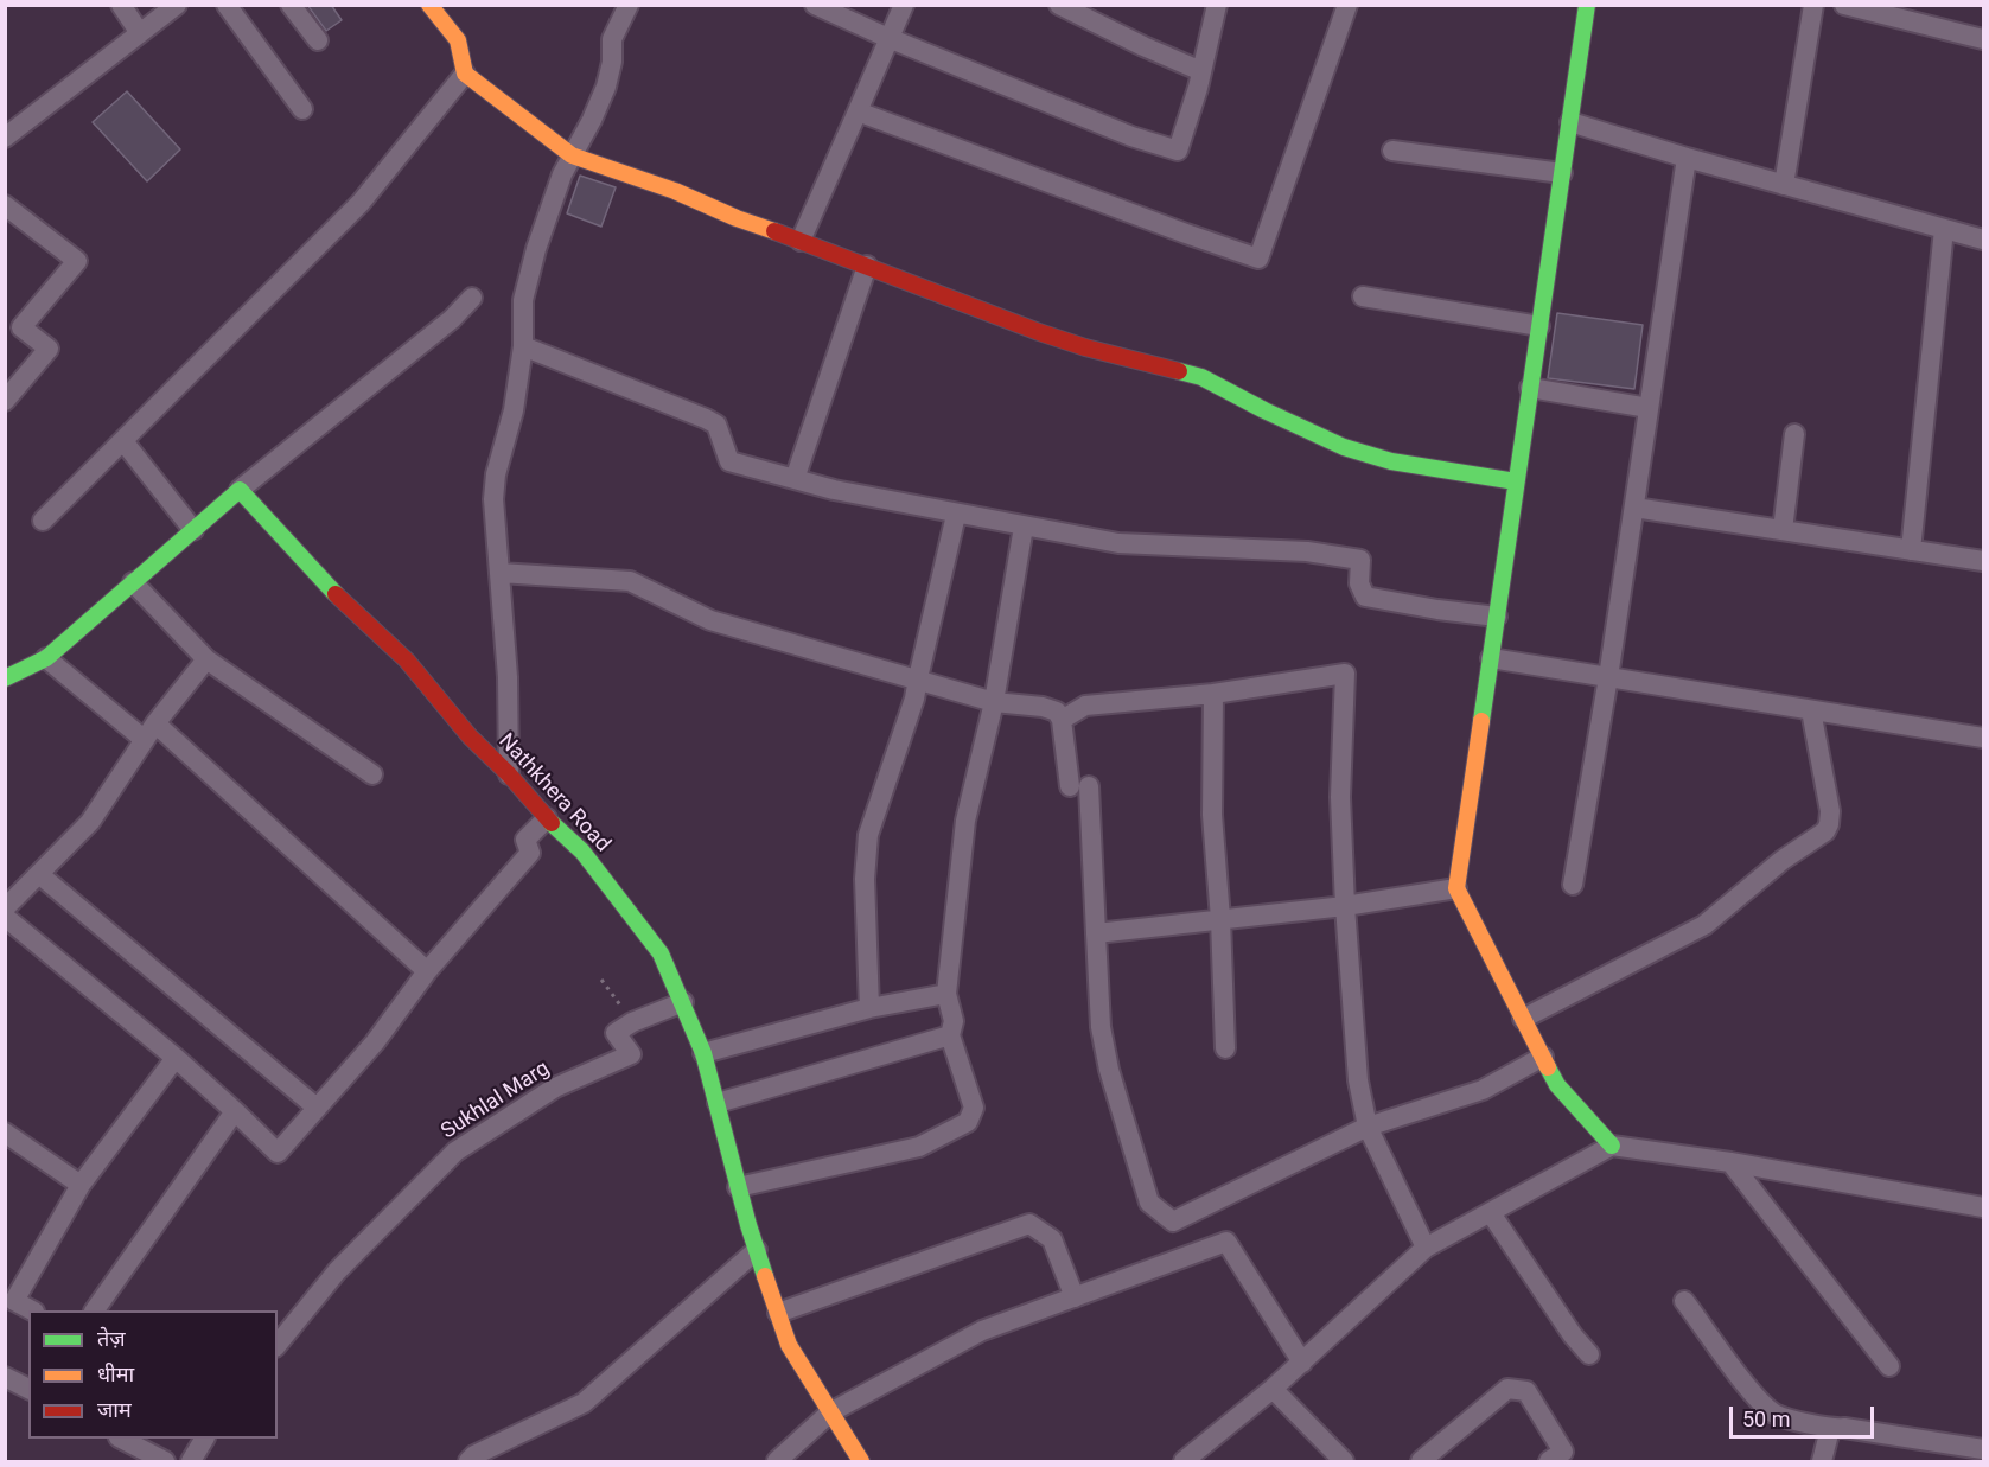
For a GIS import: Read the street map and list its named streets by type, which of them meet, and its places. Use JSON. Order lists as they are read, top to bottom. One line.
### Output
{"streets":{"street":["Nathkhera Road","Sukhlal Marg"]},"legend":["तेज़","धीमा","जाम"],"scale_bar":"50 m"}
